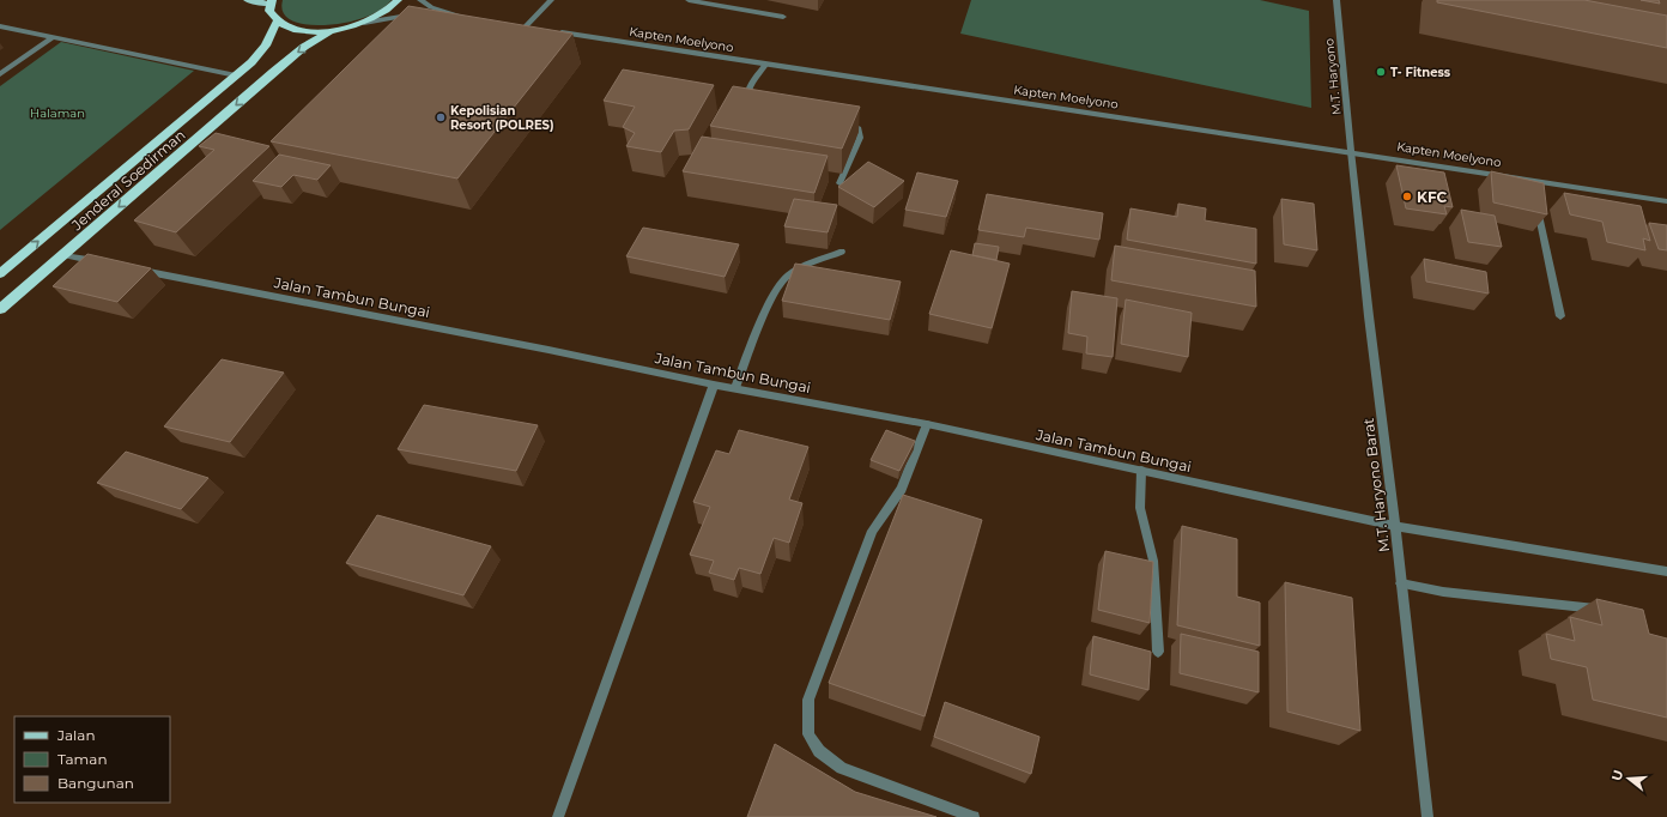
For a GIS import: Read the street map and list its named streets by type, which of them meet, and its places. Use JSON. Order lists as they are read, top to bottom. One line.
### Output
{"streets":{"highway":["Jenderal Soedirman"],"street":["Kapten Moelyono","M.T. Haryono","Jalan Tambun Bungai","M.T. Haryono Barat"]},"crossings":[["Kapten Moelyono","M.T. Haryono"],["Kapten Moelyono","M.T. Haryono Barat"],["M.T. Haryono","M.T. Haryono Barat"],["Jalan Tambun Bungai","M.T. Haryono Barat"]],"parks":["Halaman"],"places":["T- Fitness","Kepolisian Resort (POLRES)","KFC"],"legend":["Jalan","Taman","Bangunan"],"north":"left"}
